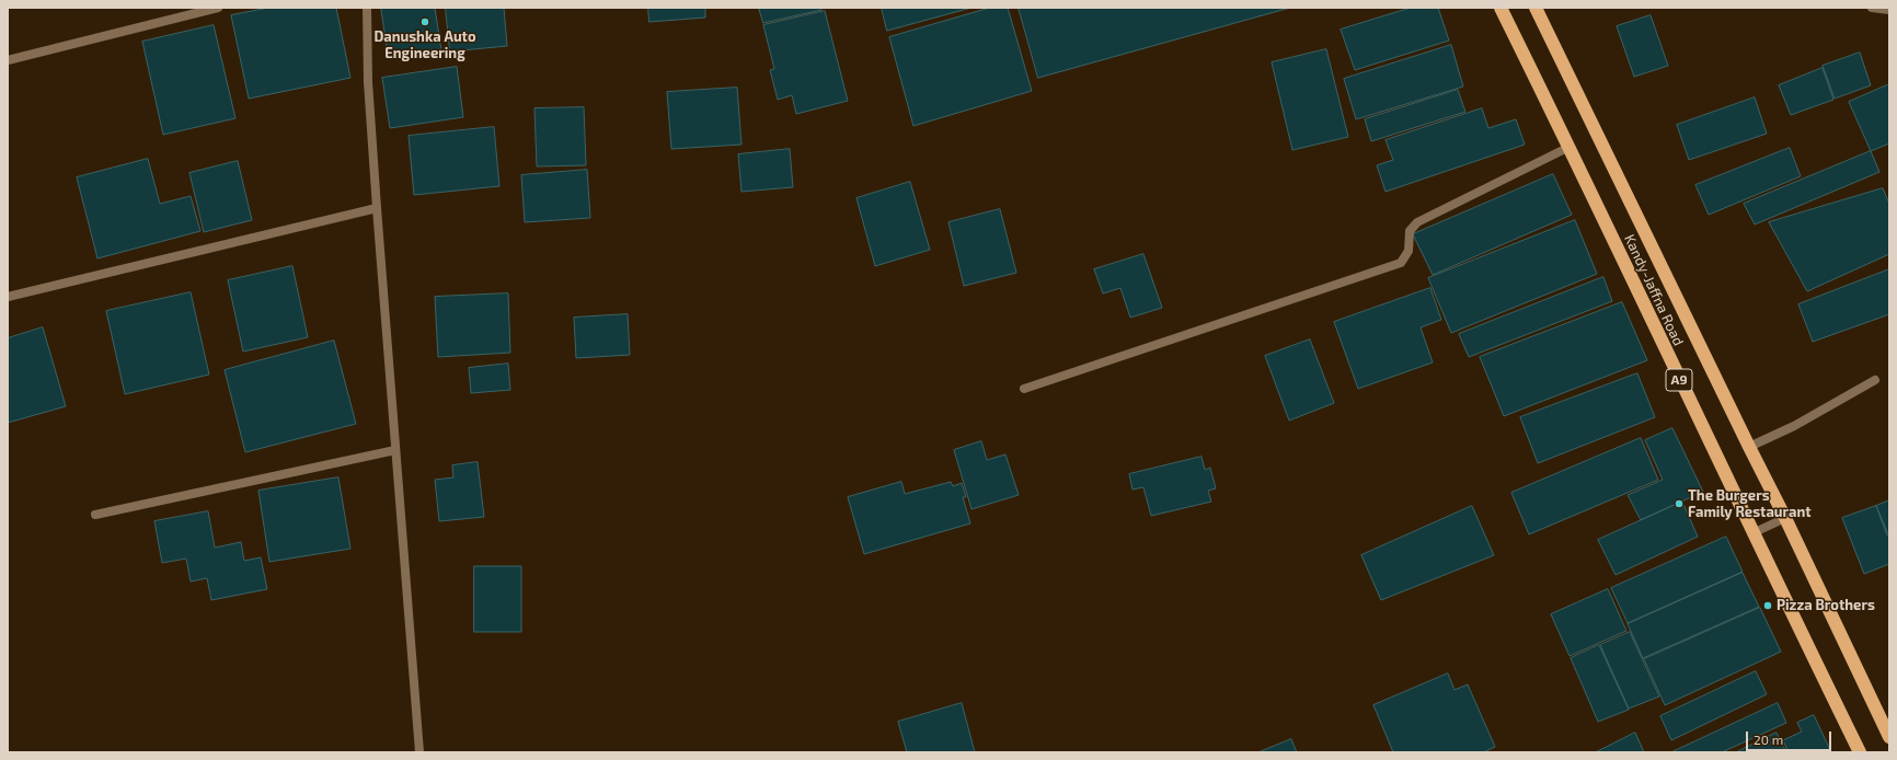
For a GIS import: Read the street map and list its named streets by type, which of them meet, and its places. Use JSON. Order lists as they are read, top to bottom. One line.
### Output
{"streets":{"highway":["Kandy-Jaffna Road","A9"]},"places":["Danushka Auto Engineering","The Burgers Family Restaurant","Pizza Brothers"],"scale_bar":"20 m"}
